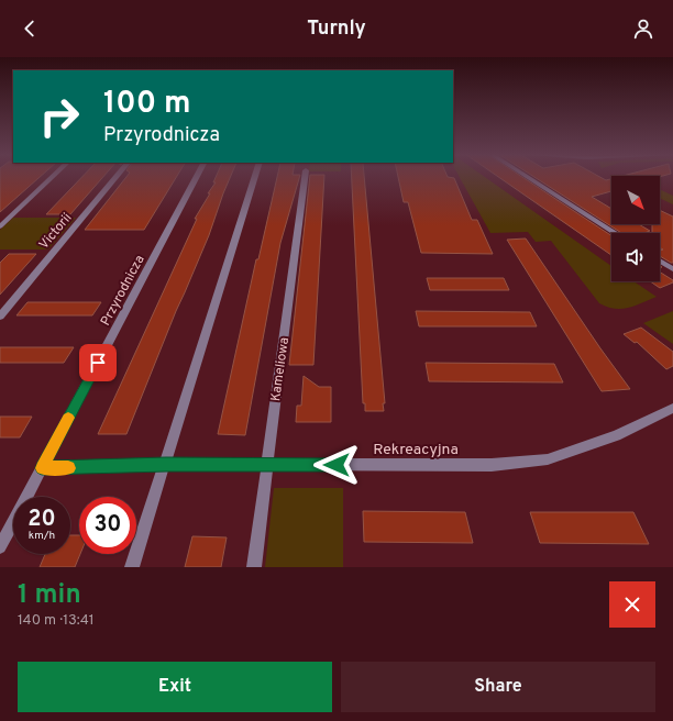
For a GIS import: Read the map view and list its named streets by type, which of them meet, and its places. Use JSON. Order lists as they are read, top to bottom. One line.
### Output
{"streets":{"street":["Victorii","Przyrodnicza","Kameliowa","Rekreacyjna"]},"crossings":[["Przyrodnicza","Rekreacyjna"],["Kameliowa","Rekreacyjna"]],"north":"bottom right","page":{"header":"Turnly","turn":["100 m","Przyrodnicza"],"speed":"20 km/h","limit":"30","heading":["1 min","140 m · 13:41"],"buttons":["Exit","Share"]}}
